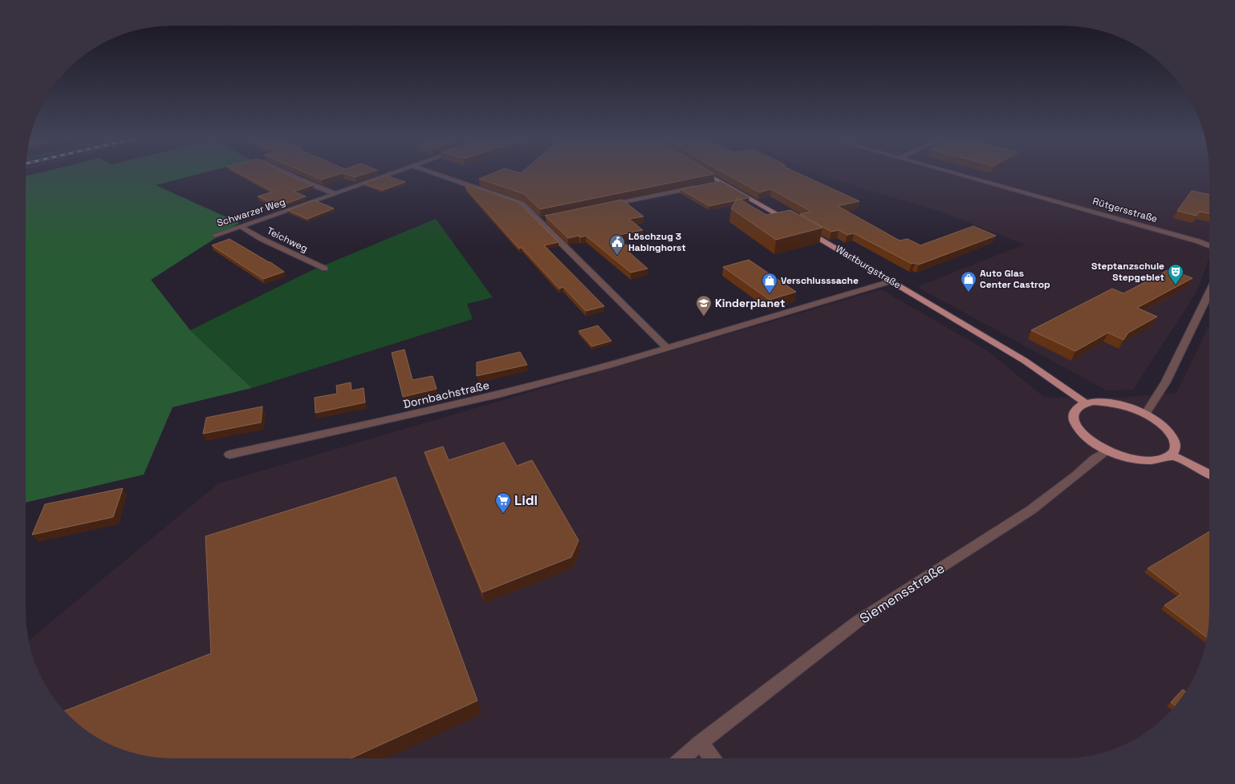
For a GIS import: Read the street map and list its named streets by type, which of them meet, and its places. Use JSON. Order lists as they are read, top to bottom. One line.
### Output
{"streets":{"main road":["Wartburgstraße"],"street":["Rütgersstraße","Schwarzer Weg","Teichweg","Dornbachstraße","Siemensstraße"]},"crossings":[["Schwarzer Weg","Teichweg"],["Wartburgstraße","Dornbachstraße"]],"places":{"public building":["Löschzug 3 Habinghorst"],"theatre":["Steptanzschule Stepgebiet"],"shop":["Auto Glas Center Castrop","Verschlusssache"],"school or university":["Kinderplanet"],"supermarket":["Lidl"]}}
